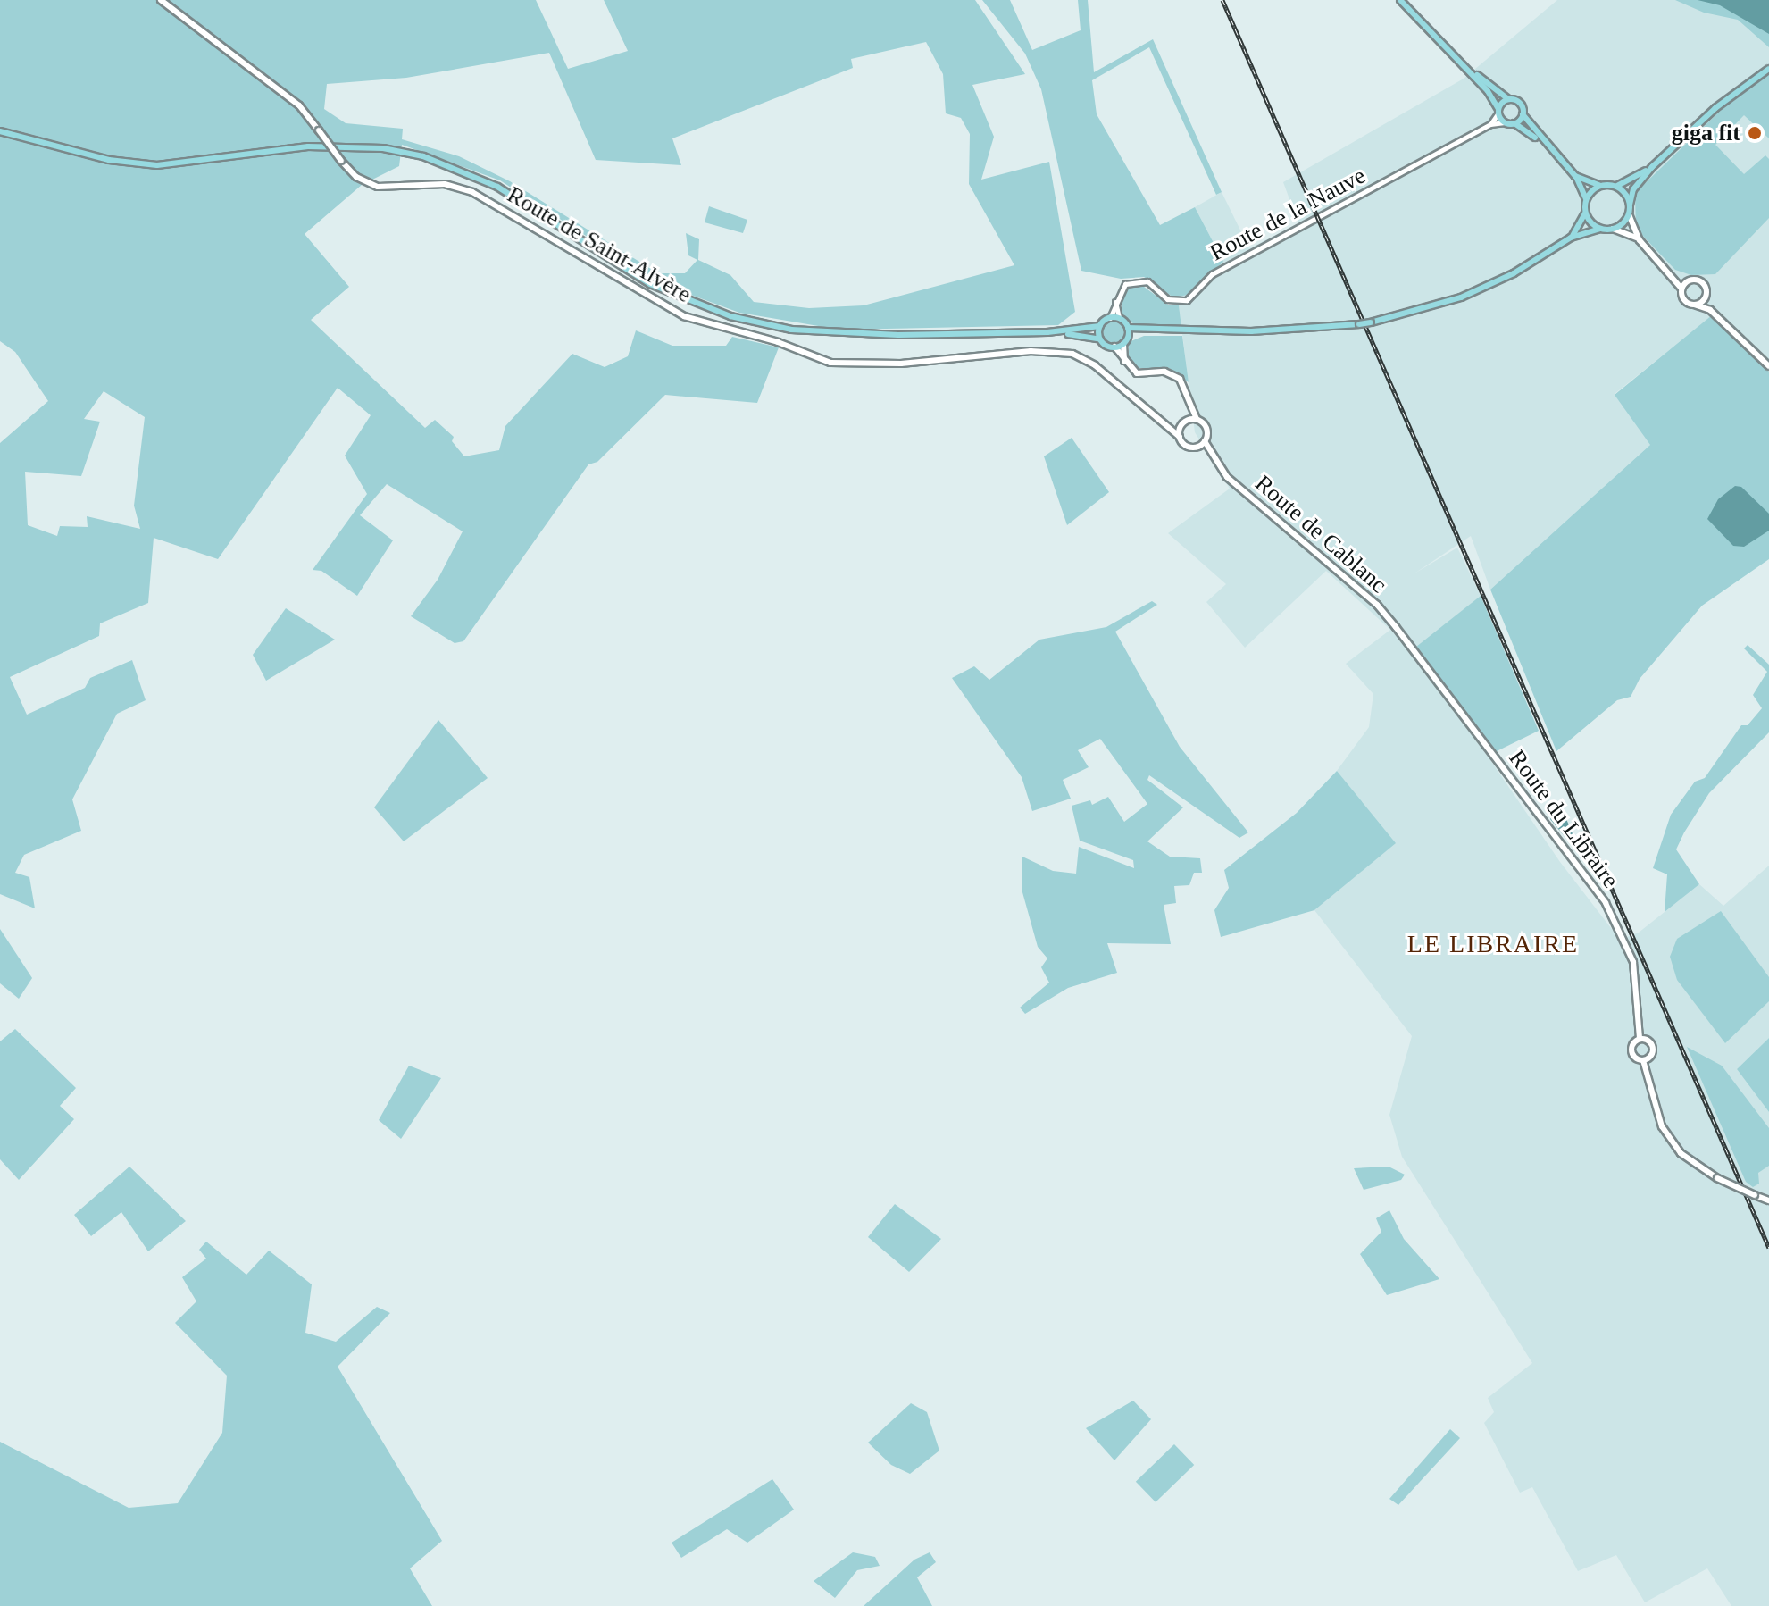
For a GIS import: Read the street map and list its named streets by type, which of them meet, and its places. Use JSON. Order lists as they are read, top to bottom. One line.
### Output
{"streets":{"main road":["Route de Saint-Alvère","Route de Cablanc","Route du Libraire"],"street":["Route de la Nauve"]},"crossings":[["Route de Cablanc","Route du Libraire"]],"districts":["LE LIBRAIRE"],"places":["giga fit"]}
